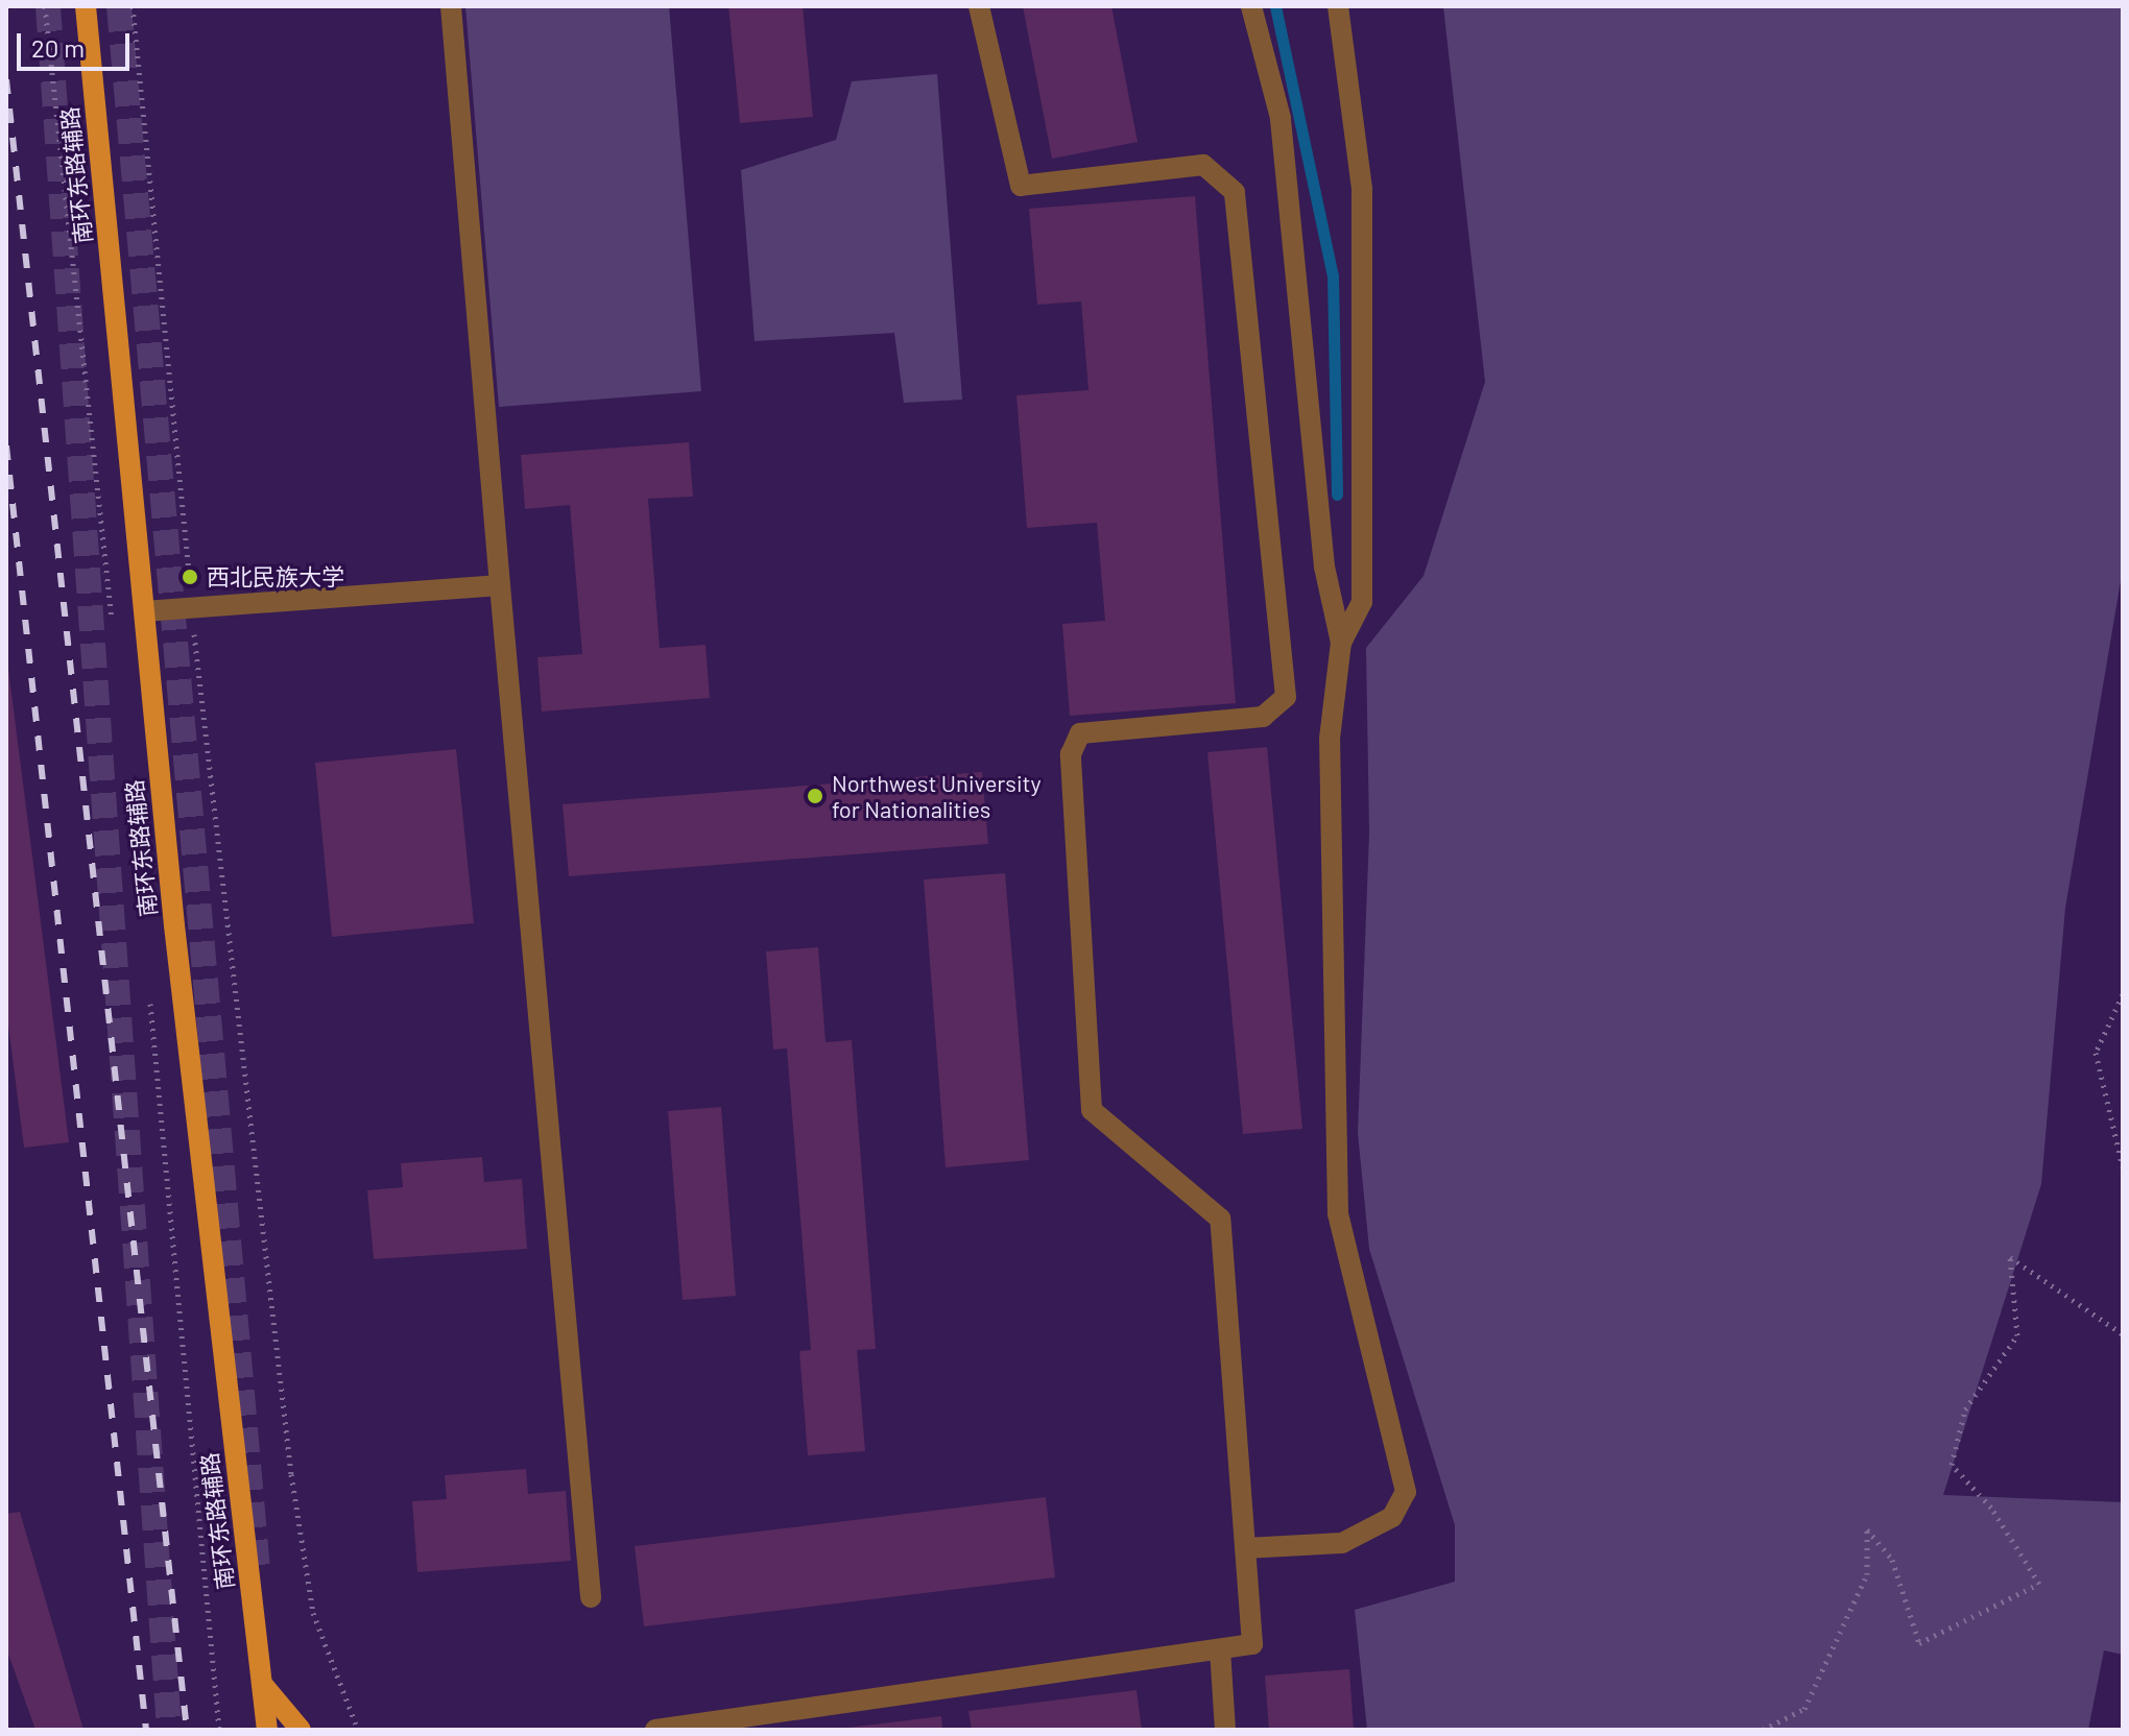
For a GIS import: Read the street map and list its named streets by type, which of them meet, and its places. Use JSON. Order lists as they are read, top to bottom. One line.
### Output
{"streets":{"main road":["南环东路辅路"]},"places":["西北民族大学","Northwest University for Nationalities"],"scale_bar":"20 m"}
